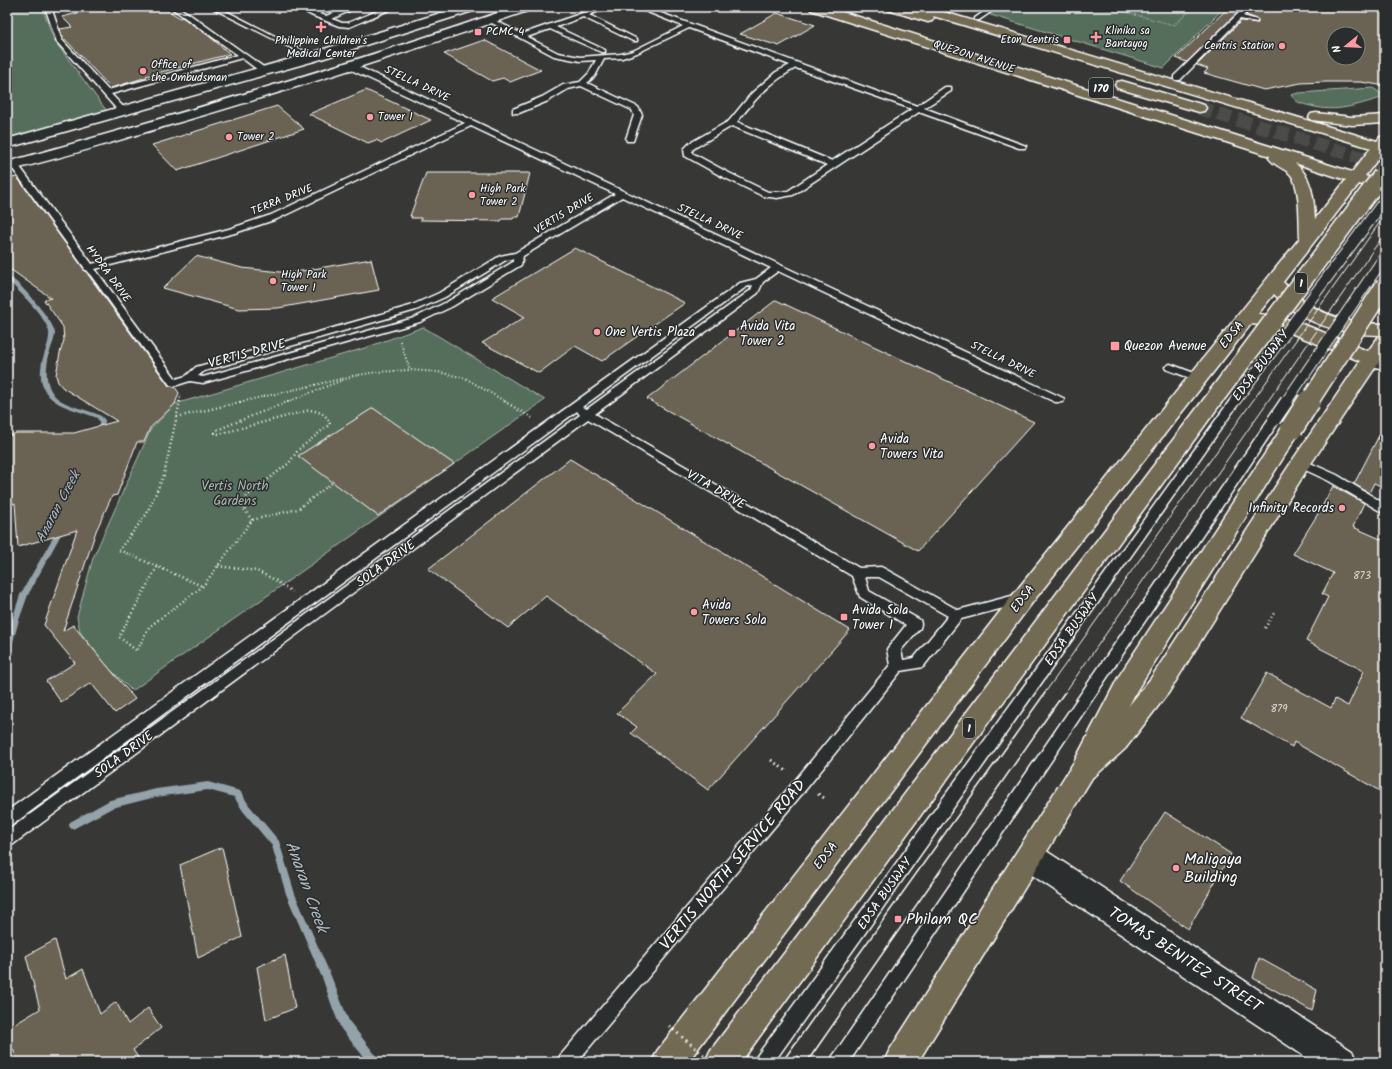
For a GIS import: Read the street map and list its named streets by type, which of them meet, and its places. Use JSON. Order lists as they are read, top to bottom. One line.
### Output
{"streets":{"main road":["QUEZON AVENUE","170","1","EDSA","TOMAS BENITEZ STREET"],"lane":["STELLA DRIVE","TERRA DRIVE","VERTIS DRIVE","HYDRA DRIVE","EDSA BUSWAY","VITA DRIVE","SOLA DRIVE","VERTIS NORTH SERVICE ROAD"]},"crossings":[["QUEZON AVENUE","EDSA"],["STELLA DRIVE","TERRA DRIVE"],["STELLA DRIVE","VERTIS DRIVE"],["STELLA DRIVE","SOLA DRIVE"],["170","EDSA"],["TERRA DRIVE","HYDRA DRIVE"],["VERTIS DRIVE","HYDRA DRIVE"],["EDSA","EDSA BUSWAY"],["VITA DRIVE","SOLA DRIVE"]],"water":["Anaran Creek"],"parks":["Vertis North Gardens"],"places":{"health":["Philippine Children's Medical Center","Klinika sa Bantayog"],"transit":["PCMC 4","Eton Centris","Avida Vita Tower 2","Quezon Avenue","Avida Sola Tower 1","Philam QC"],"other":["Centris Station","Office of the Ombudsman","Tower 1","Tower 2","High Park Tower 2","High Park Tower 1","One Vertis Plaza","Avida Towers Vita","Infinity Records","Avida Towers Sola","Maligaya Building"]},"house_numbers":["873","879"],"north":"left"}
